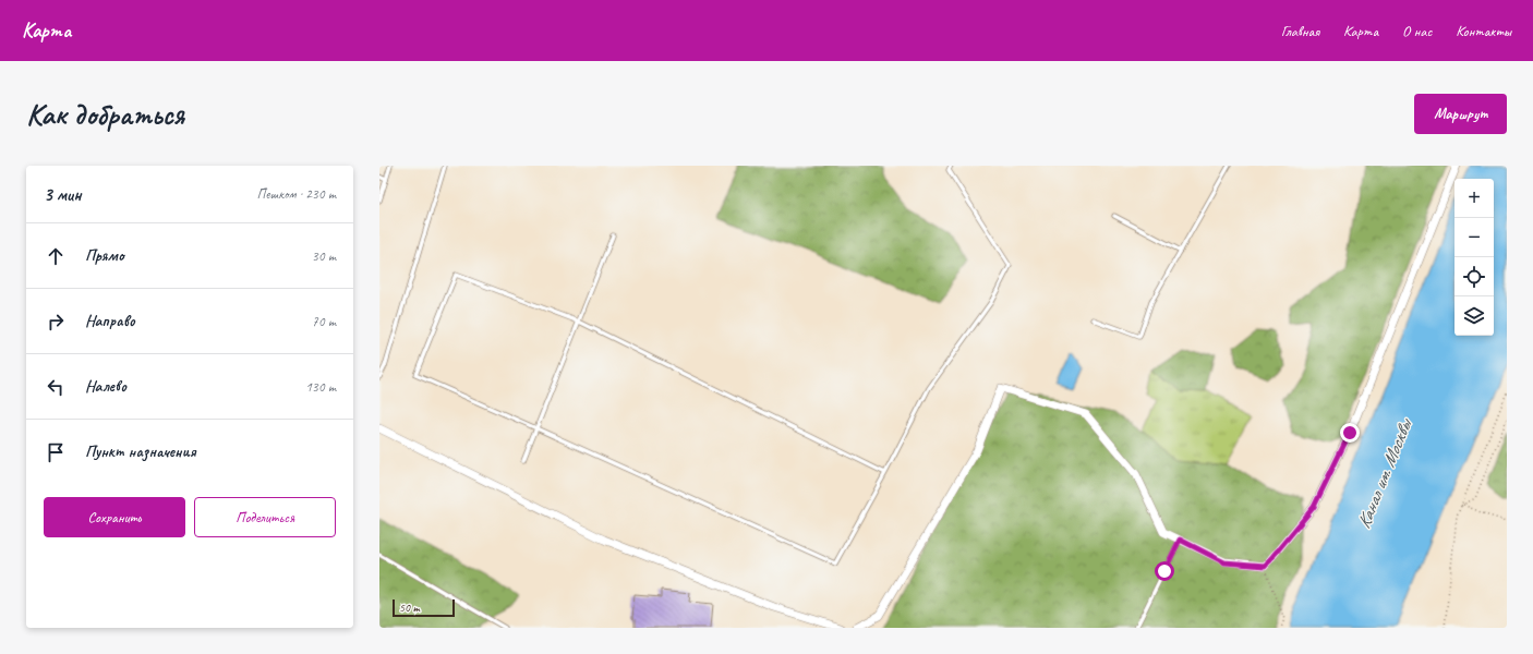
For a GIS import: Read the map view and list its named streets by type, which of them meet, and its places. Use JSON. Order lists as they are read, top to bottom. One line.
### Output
{"water":["Канал им. Москвы"],"scale_bar":"50 m","page":{"header":"Карта","nav":["Главная","Карта","О нас","Контакты"],"buttons":["Маршрут",["Сохранить","Поделиться"]],"title":"Как добраться","heading":["3 мин","Пешком · 230 m"],"map_buttons":["+","−"],"list":[["Прямо","30 m"],["Направо","70 m"],["Налево","130 m"],"Пункт назначения"],"scale":"50 m"}}
